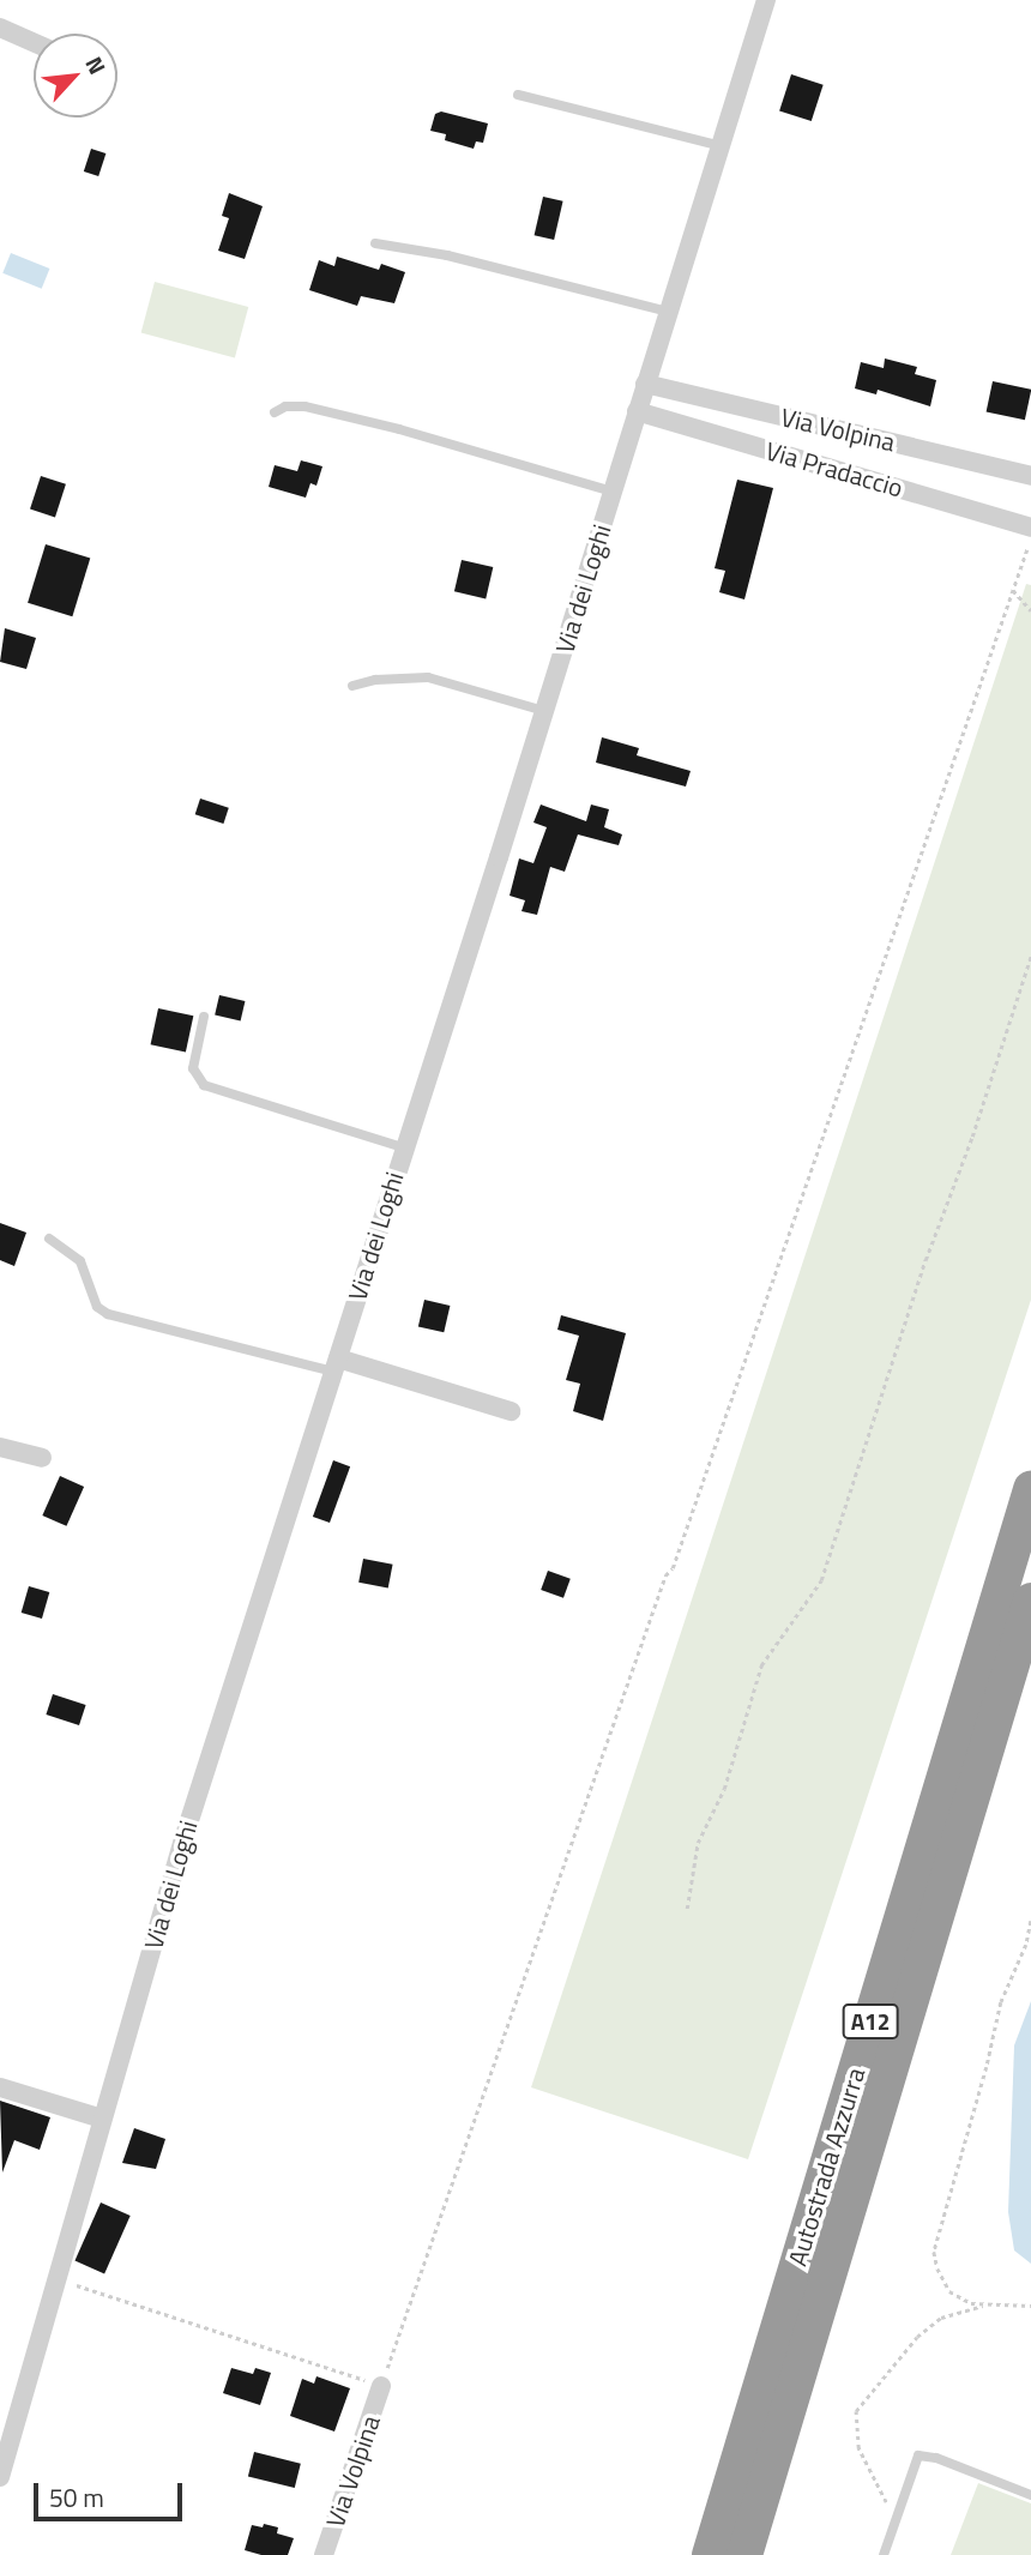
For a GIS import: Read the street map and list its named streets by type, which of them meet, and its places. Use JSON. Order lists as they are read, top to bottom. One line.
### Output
{"streets":{"highway":["A12","Autostrada Azzurra"],"street":["Via Volpina","Via Pradaccio","Via dei Loghi"]},"crossings":[["Via Volpina","Via dei Loghi"],["Via Pradaccio","Via dei Loghi"]],"scale_bar":"50 m","north":"top right"}
